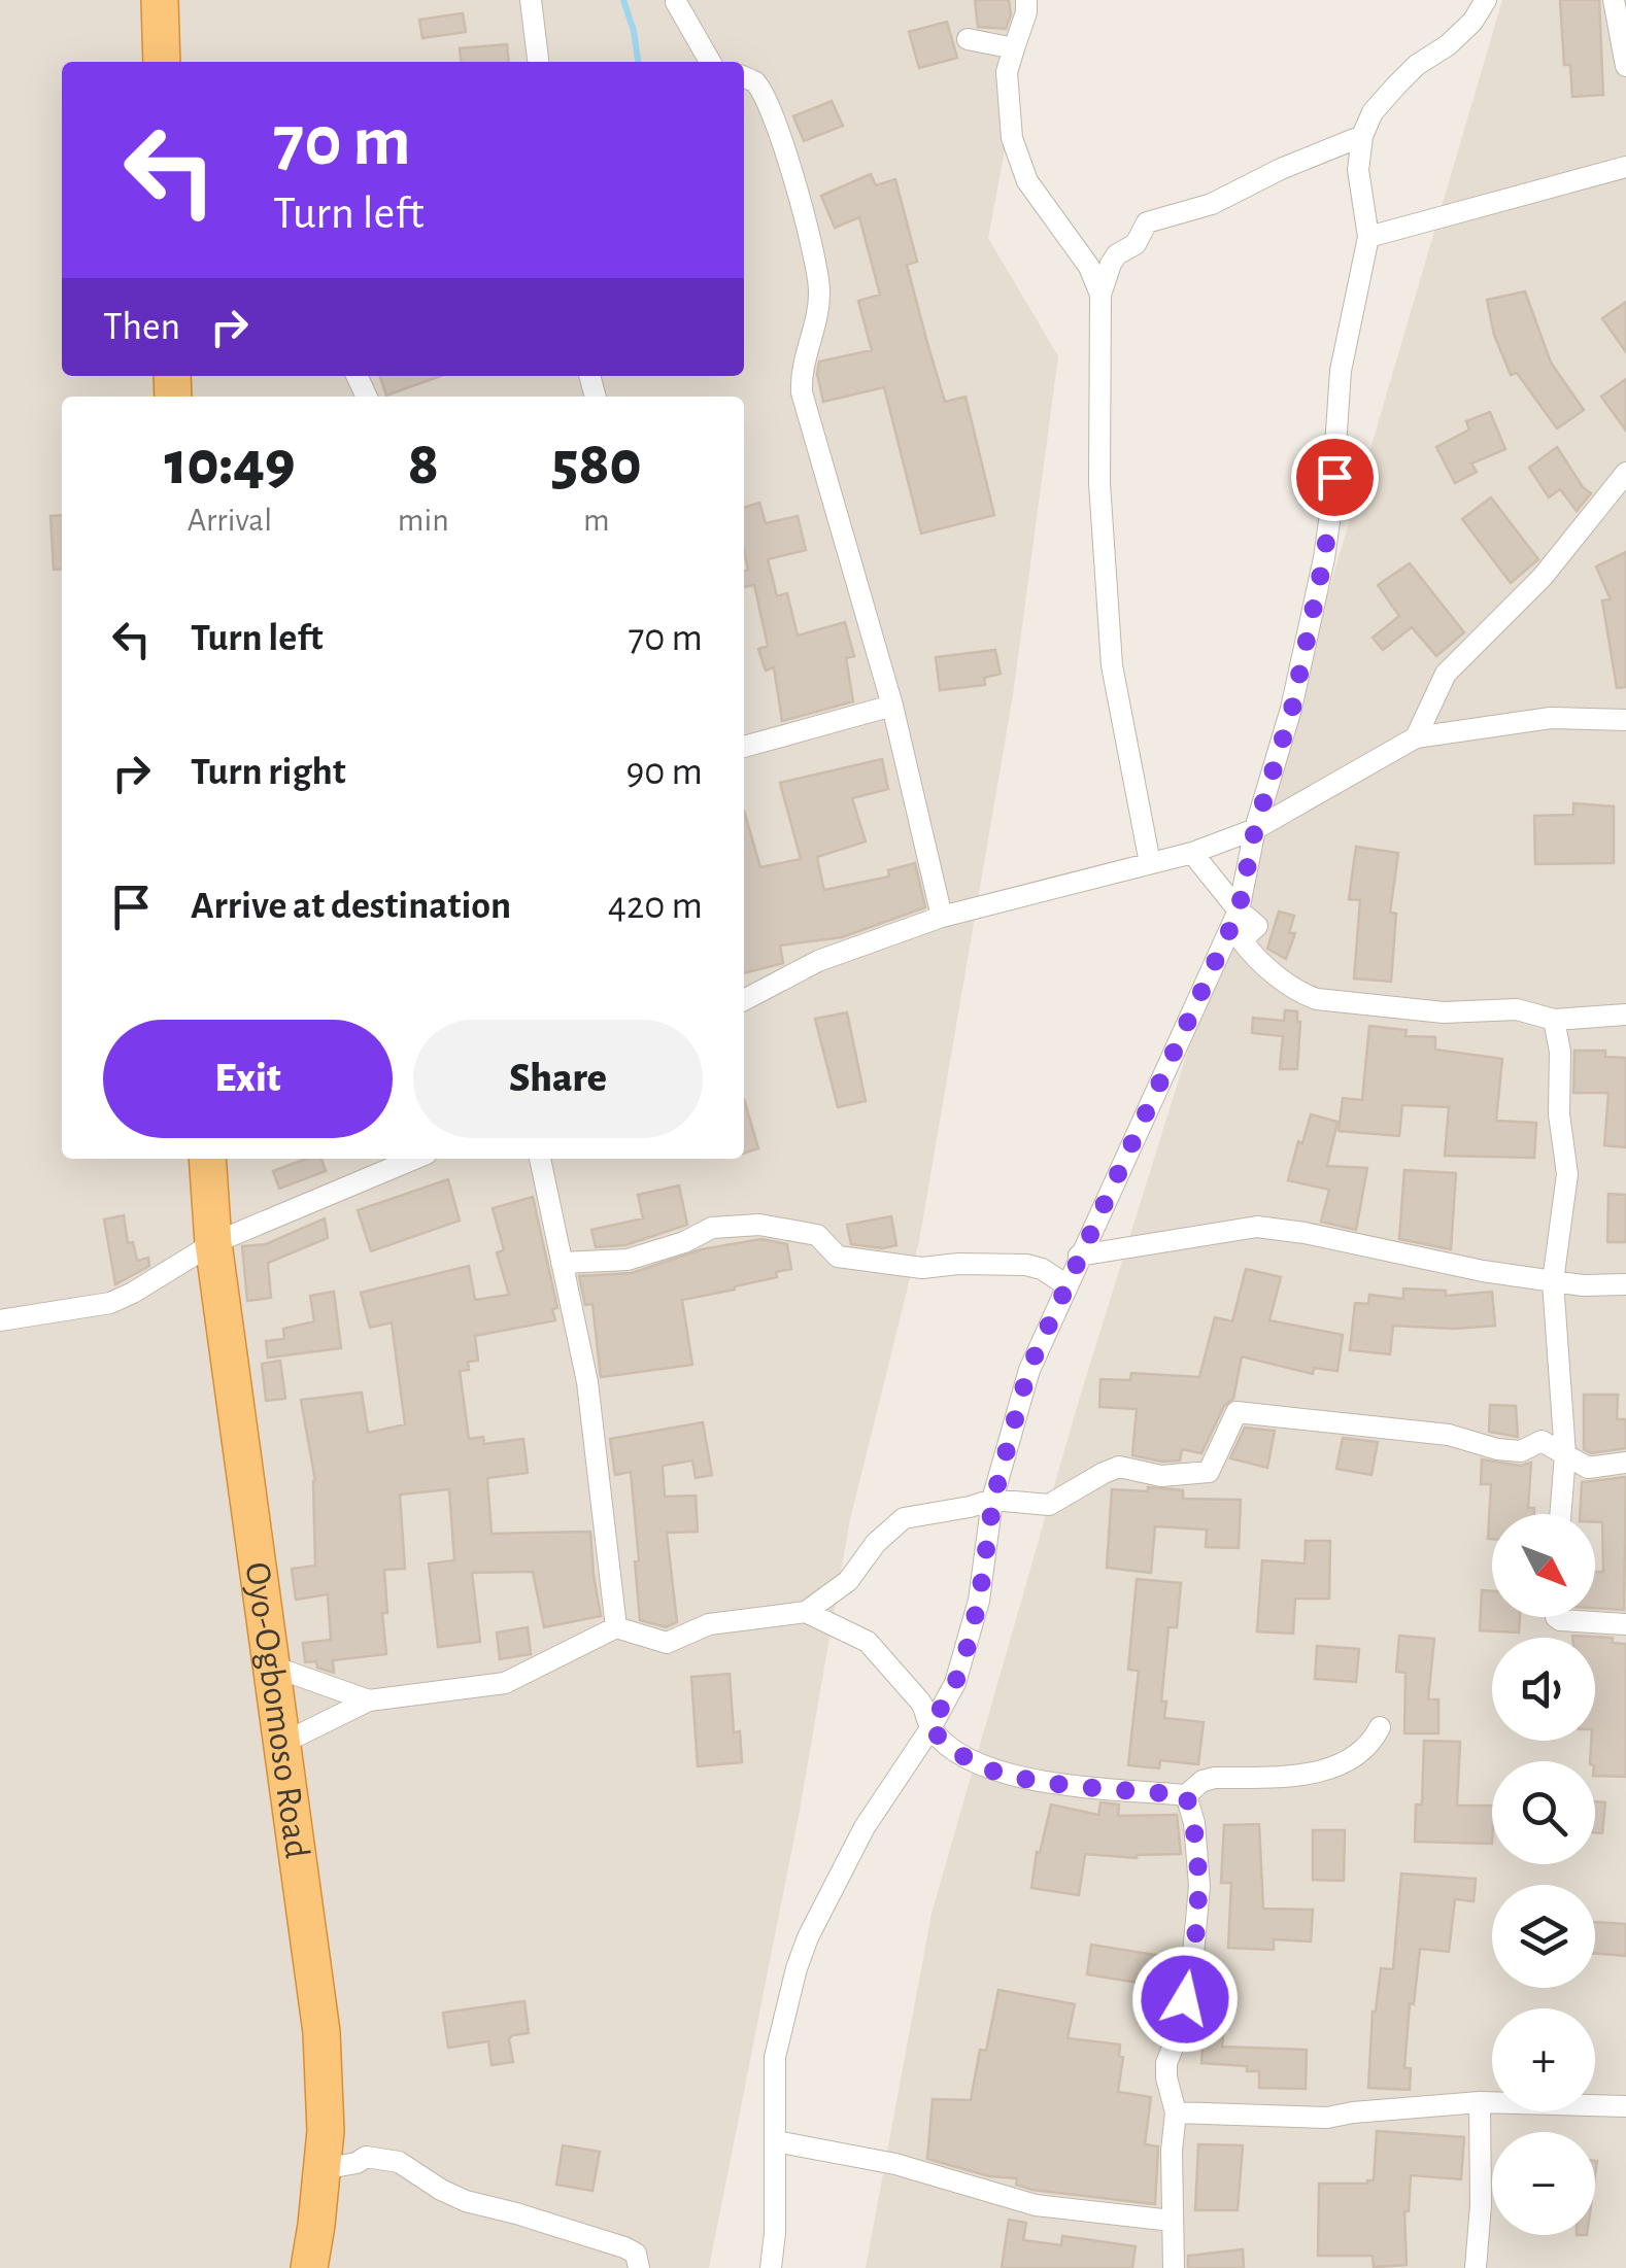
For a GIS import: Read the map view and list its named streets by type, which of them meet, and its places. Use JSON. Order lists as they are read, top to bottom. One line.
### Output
{"streets":{"highway":["Oyo-Ogbomoso Road"]},"north":"bottom right","page":{"turn":["70 m","Turn left"],"then":"Then","eta":["10:49","Arrival","8","min","580","m"],"list":[{"name":"Turn left","value":"70 m"},{"name":"Turn right","value":"90 m"},{"name":"Arrive at destination","value":"420 m"}],"buttons":["Exit","Share"],"map_buttons":["+","−"]}}
